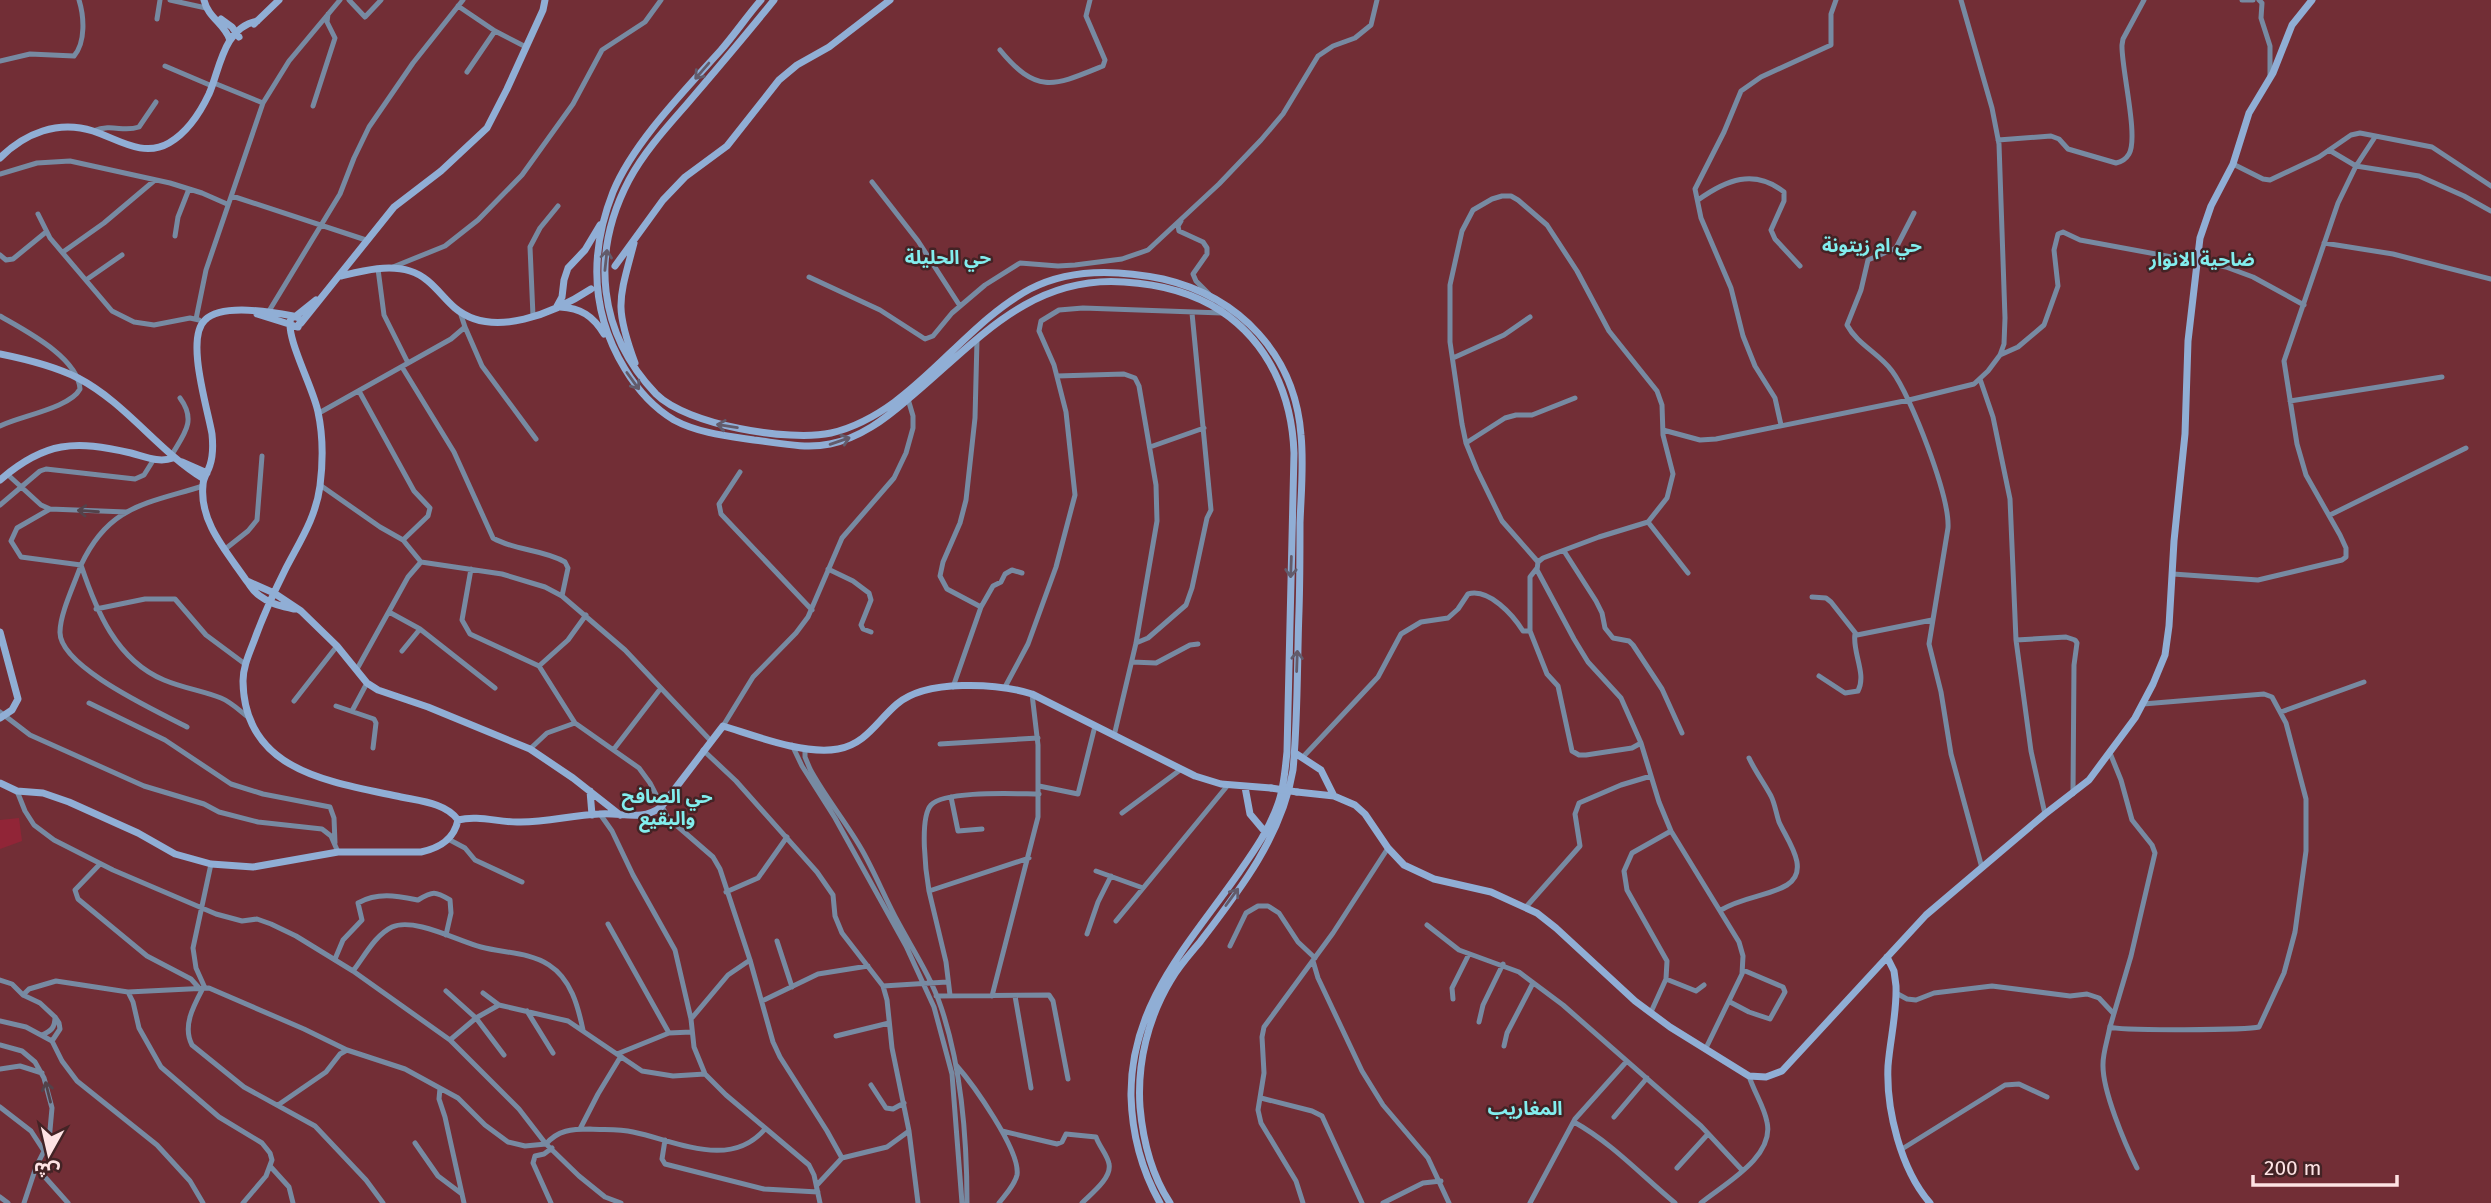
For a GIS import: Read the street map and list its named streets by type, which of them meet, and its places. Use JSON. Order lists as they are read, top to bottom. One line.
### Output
{"districts":["حي ام زيتونة","حي الحليلة","ضاحية الانوار","حي الصافح والبقيع","المغاريب"],"scale_bar":"200 m","north":"bottom"}
